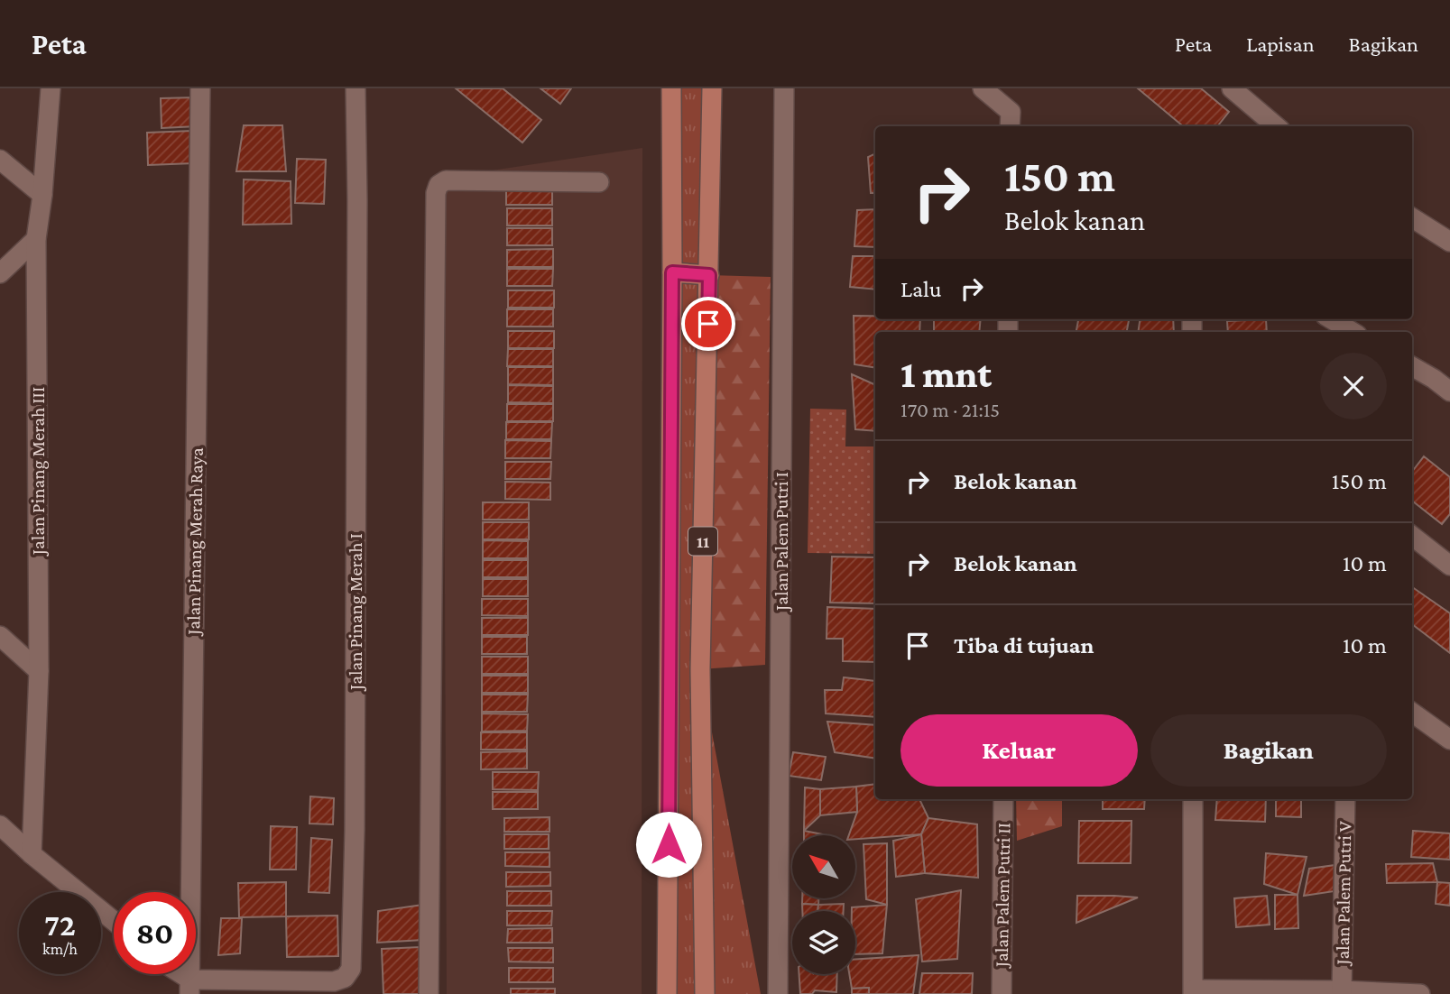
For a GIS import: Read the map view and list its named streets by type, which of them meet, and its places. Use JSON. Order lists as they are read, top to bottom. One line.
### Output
{"streets":{"highway":["11"],"street":["Jalan Pinang Merah III","Jalan Pinang Merah Raya","Jalan Palem Putri I","Jalan Pinang Merah I","Jalan Palem Putri V","Jalan Palem Putri II"]},"crossings":[["Jalan Pinang Merah Raya","Jalan Pinang Merah I"]],"north":"top left","page":{"header":"Peta","nav":["Peta","Lapisan","Bagikan"],"turn":["150 m","Belok kanan"],"then":"Lalu","heading":["1 mnt","170 m · 21:15"],"list":[{"name":"Belok kanan","value":"150 m"},{"name":"Belok kanan","value":"10 m"},{"name":"Tiba di tujuan","value":"10 m"}],"buttons":["Keluar","Bagikan"],"speed":"72 km/h","limit":"80"}}
